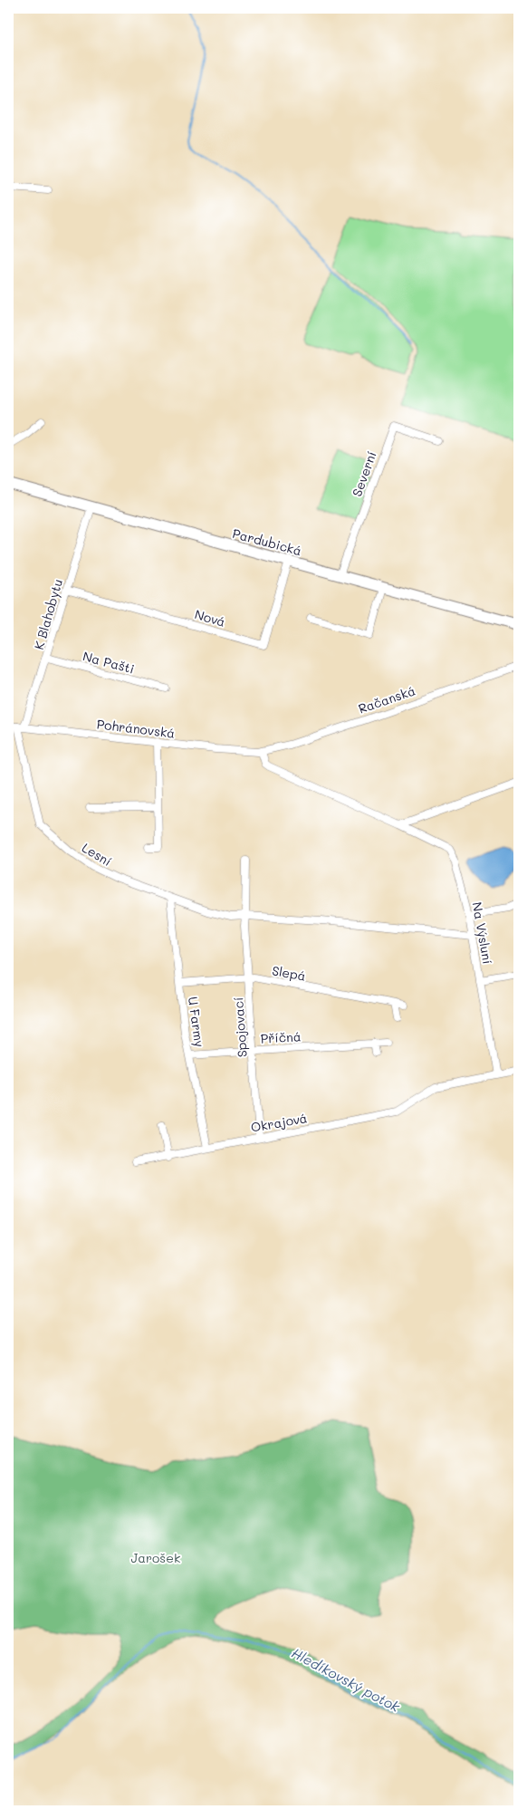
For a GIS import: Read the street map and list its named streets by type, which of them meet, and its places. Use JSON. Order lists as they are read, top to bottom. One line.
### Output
{"streets":{"street":["Severní","Pardubická","K Blahobytu","Nová","Na Pašti","Račanská","Pohránovská","Lesní","Na Výsluní","Slepá","U Farmy","Spojovací","Příčná","Okrajová"]},"crossings":[["Severní","Pardubická"],["Pardubická","K Blahobytu"],["Pardubická","Nová"],["K Blahobytu","Nová"],["K Blahobytu","Na Pašti"],["K Blahobytu","Pohránovská"],["K Blahobytu","Lesní"],["Račanská","Pohránovská"],["Račanská","Na Výsluní"],["Pohránovská","Lesní"],["Pohránovská","Na Výsluní"],["Lesní","Na Výsluní"],["Lesní","U Farmy"],["Lesní","Spojovací"],["Na Výsluní","Okrajová"],["Slepá","U Farmy"],["Slepá","Spojovací"],["U Farmy","Příčná"],["U Farmy","Okrajová"],["Spojovací","Příčná"],["Spojovací","Okrajová"]],"water":["Hledíkovský potok"],"parks":["Jarošek"]}
